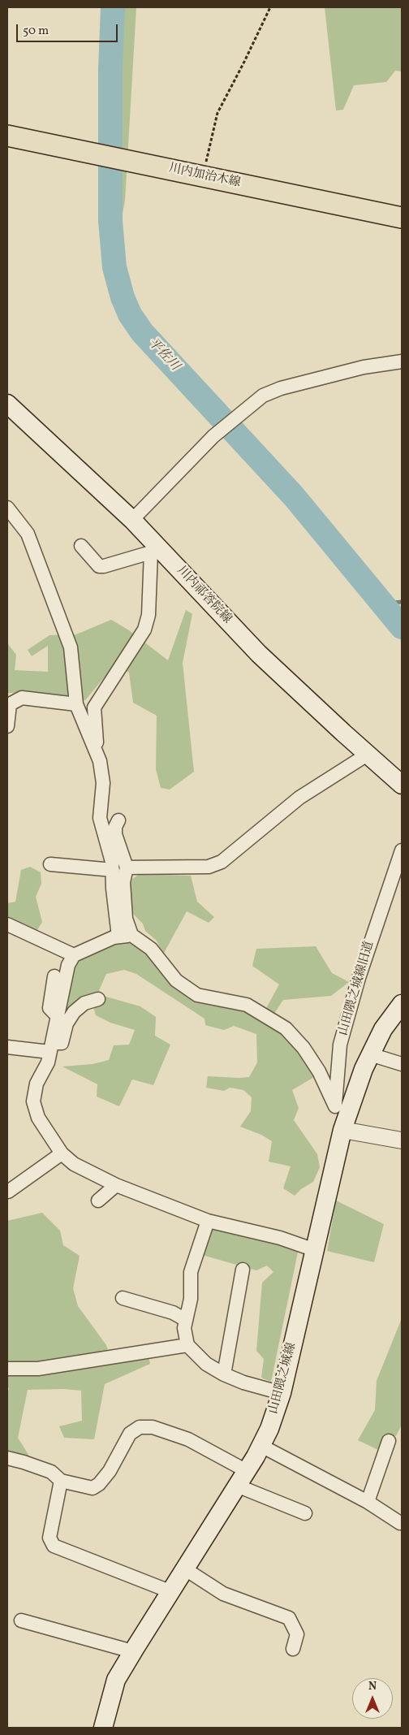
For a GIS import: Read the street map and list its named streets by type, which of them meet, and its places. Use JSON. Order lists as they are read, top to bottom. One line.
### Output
{"streets":{"main road":["川内加治木線","川内祁答院線","山田隈之城線"],"street":["山田隈之城線旧道"]},"crossings":[["山田隈之城線旧道","山田隈之城線"]],"water":["平佐川"],"scale_bar":"50 m","north":"top"}
